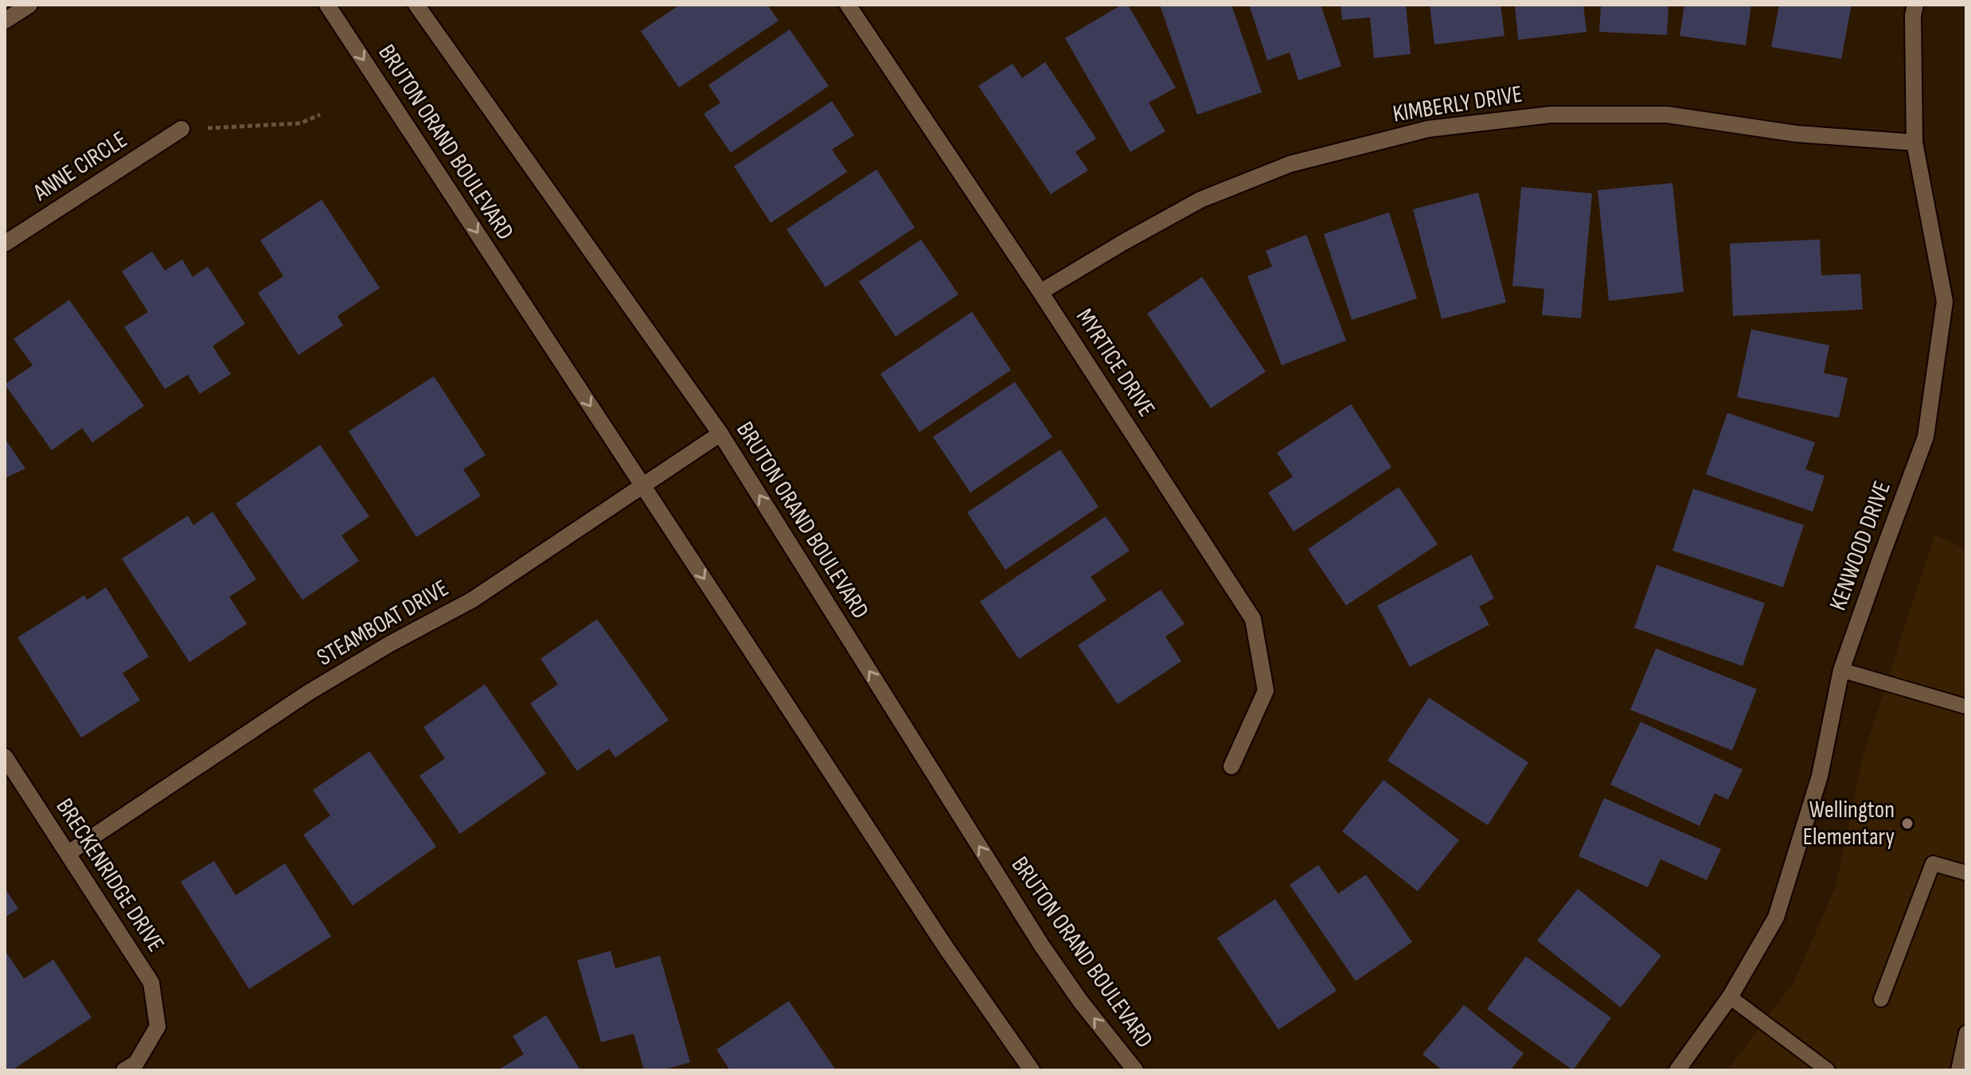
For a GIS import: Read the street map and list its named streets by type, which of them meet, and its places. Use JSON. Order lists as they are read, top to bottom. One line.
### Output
{"streets":{"street":["KIMBERLY DRIVE","BRUTON ORAND BOULEVARD","ANNE CIRCLE","MYRTICE DRIVE","KENWOOD DRIVE","STEAMBOAT DRIVE","BRECKENRIDGE DRIVE"]},"crossings":[["KIMBERLY DRIVE","MYRTICE DRIVE"],["KIMBERLY DRIVE","KENWOOD DRIVE"],["BRUTON ORAND BOULEVARD","STEAMBOAT DRIVE"],["STEAMBOAT DRIVE","BRECKENRIDGE DRIVE"]],"places":["Wellington Elementary"]}
